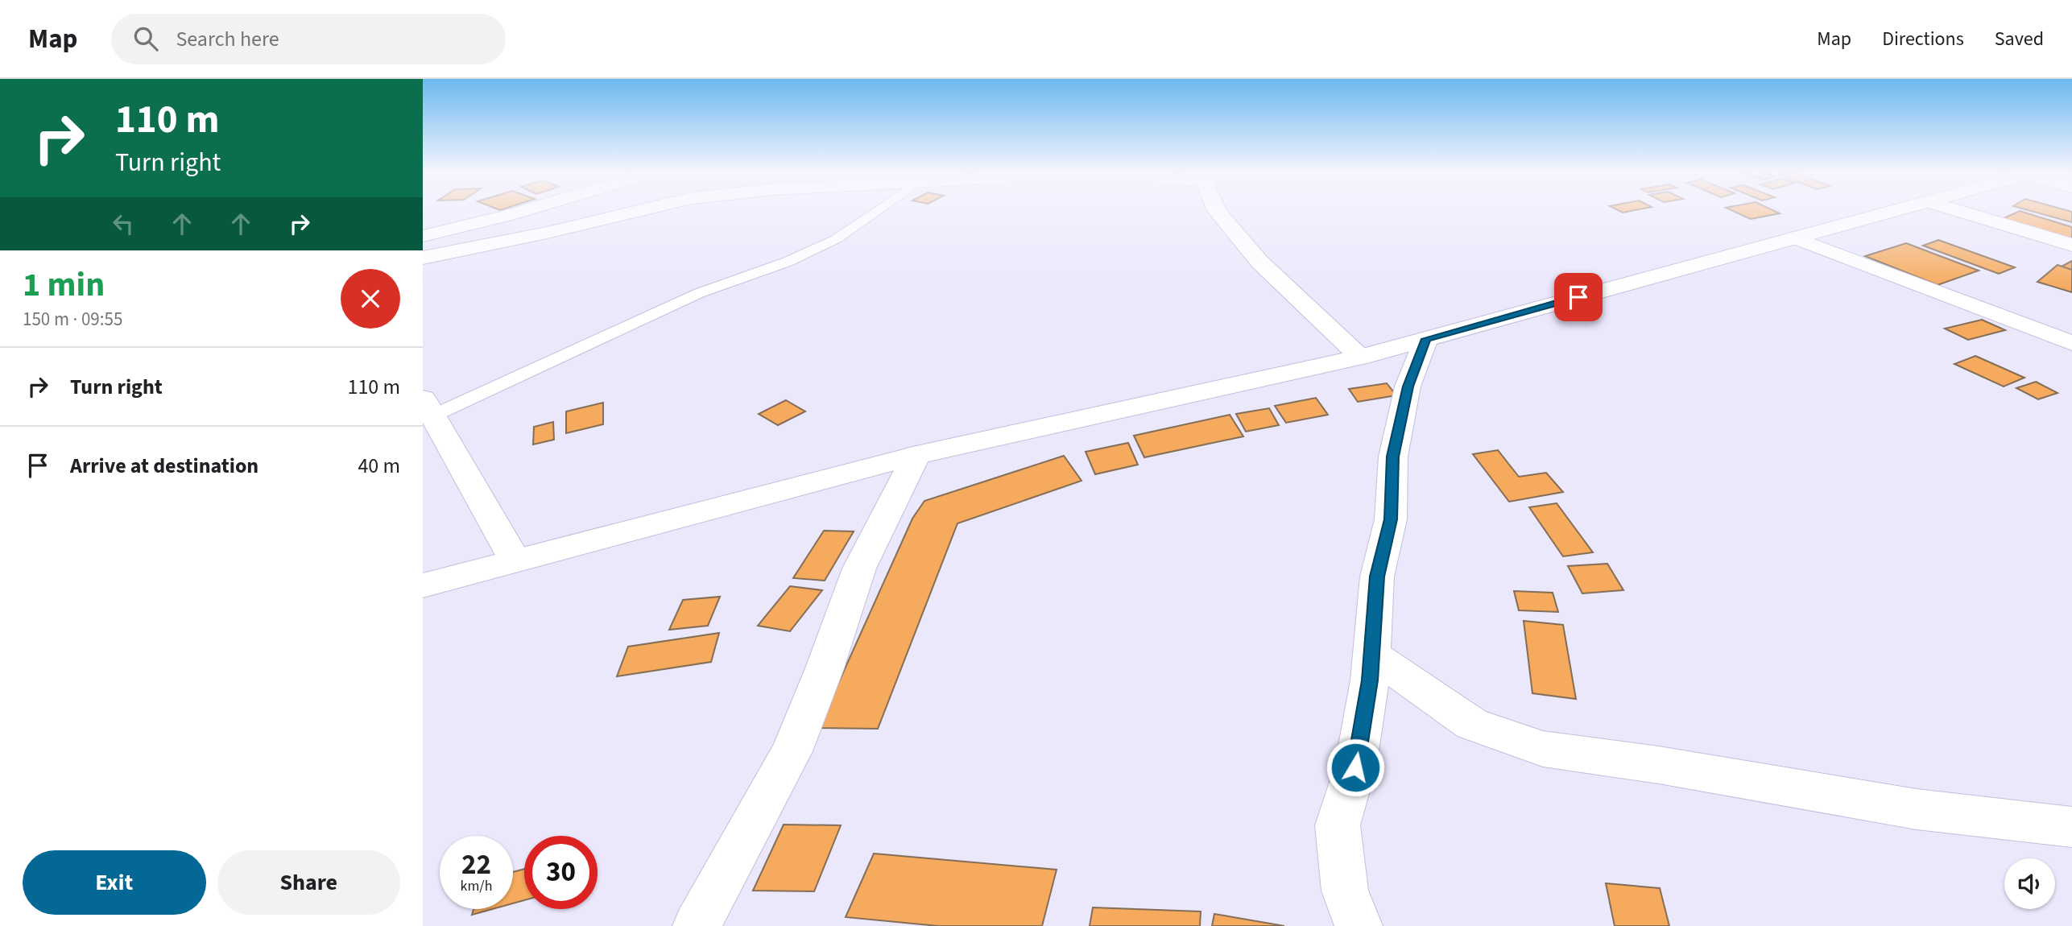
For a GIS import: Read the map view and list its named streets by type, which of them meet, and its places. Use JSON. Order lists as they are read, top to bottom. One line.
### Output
{"page":{"header":"Map","search":"Search here","nav":["Map","Directions","Saved"],"turn":["110 m","Turn right"],"heading":["1 min","150 m · 09:55"],"list":[{"name":"Turn right","value":"110 m"},{"name":"Arrive at destination","value":"40 m"}],"speed":"22 km/h","limit":"30","buttons":["Exit","Share"]}}
